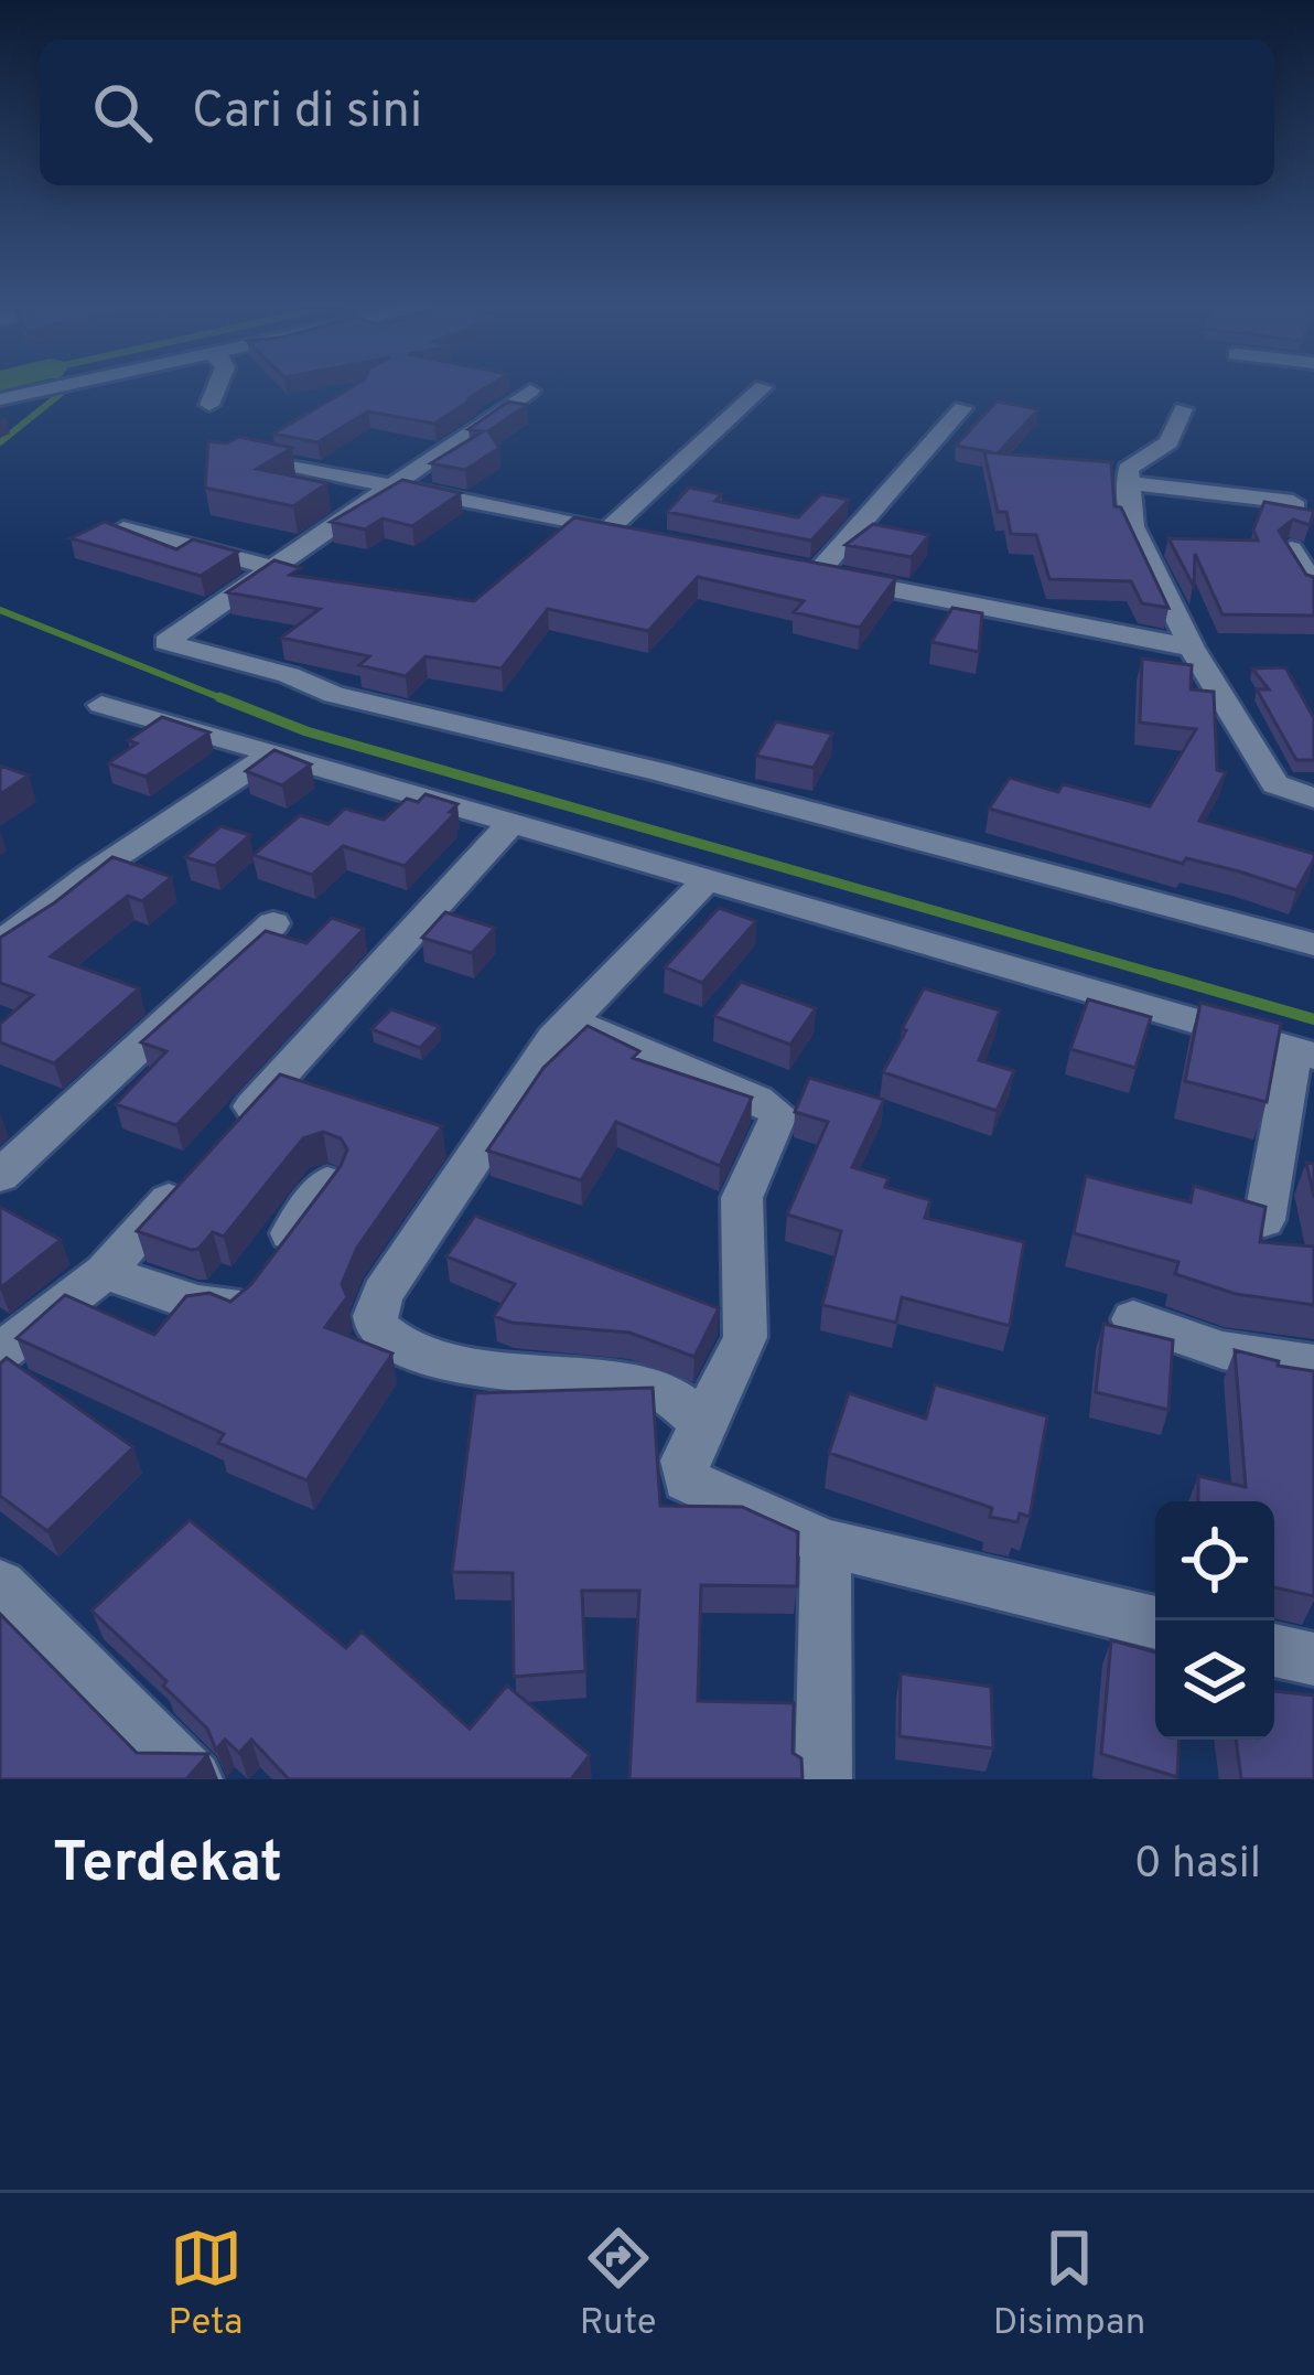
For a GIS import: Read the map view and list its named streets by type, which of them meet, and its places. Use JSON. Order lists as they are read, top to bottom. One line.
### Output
{"page":{"search":"Cari di sini","heading":["Terdekat","0 hasil"],"nav":["Peta","Rute","Disimpan"]}}
